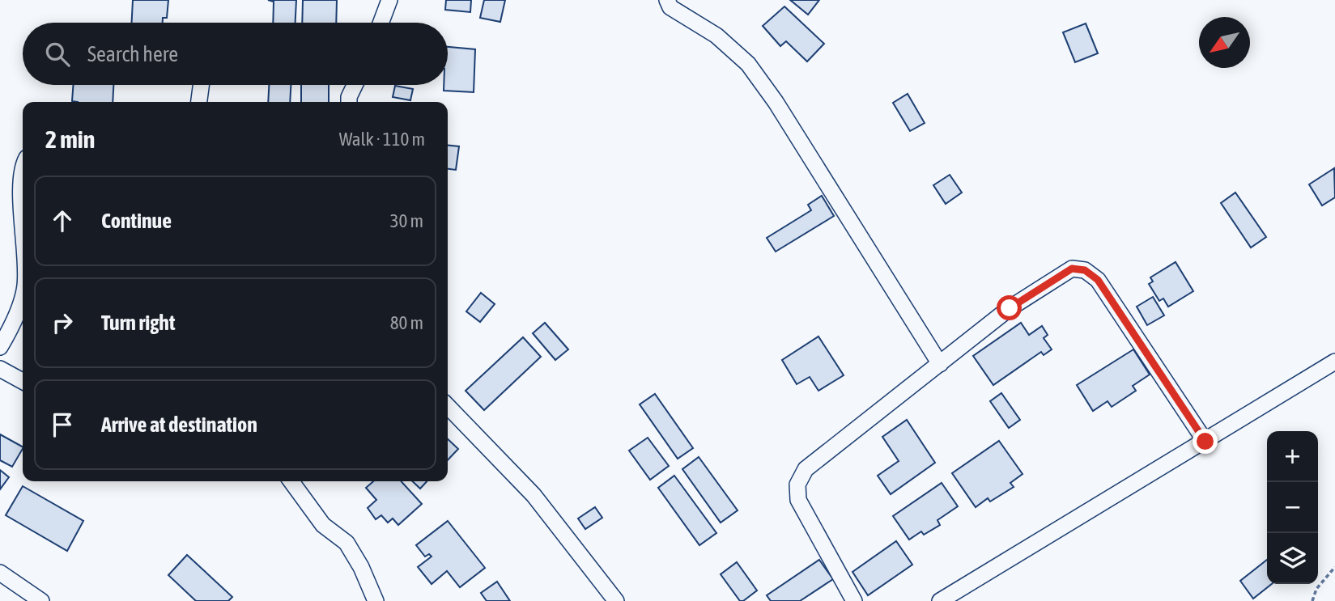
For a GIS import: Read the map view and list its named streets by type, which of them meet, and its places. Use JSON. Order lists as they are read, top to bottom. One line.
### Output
{"north":"bottom left","page":{"search":"Search here","heading":["2 min","Walk · 110 m"],"list":[["Continue","30 m"],["Turn right","80 m"],"Arrive at destination"],"map_buttons":["+","−"]}}
